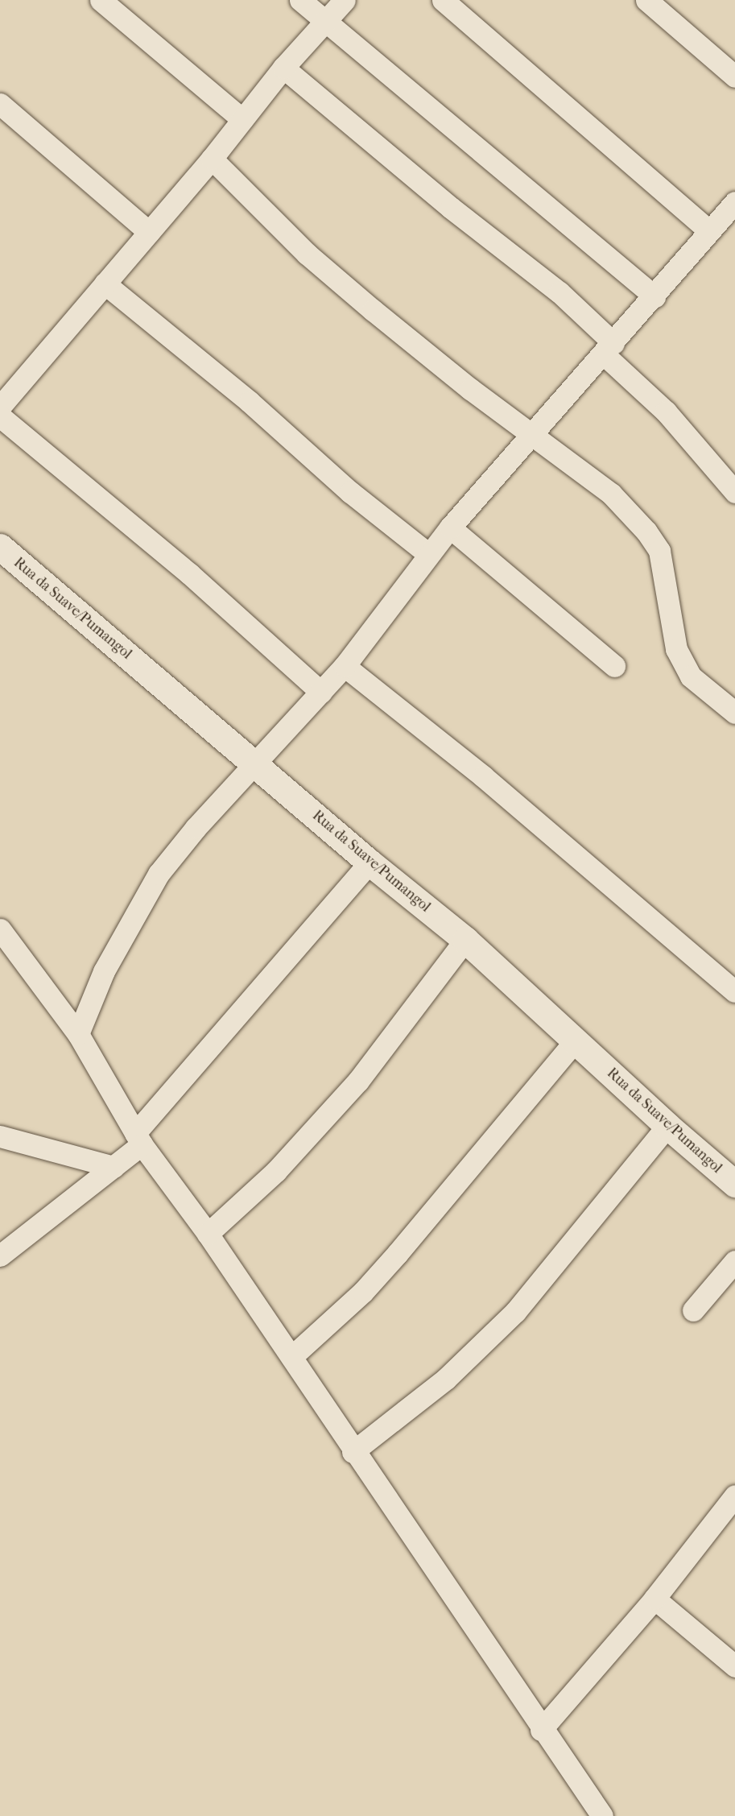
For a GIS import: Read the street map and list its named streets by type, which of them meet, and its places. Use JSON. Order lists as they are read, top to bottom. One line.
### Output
{"streets":{"street":["Rua da Suave/Pumangol"]}}
